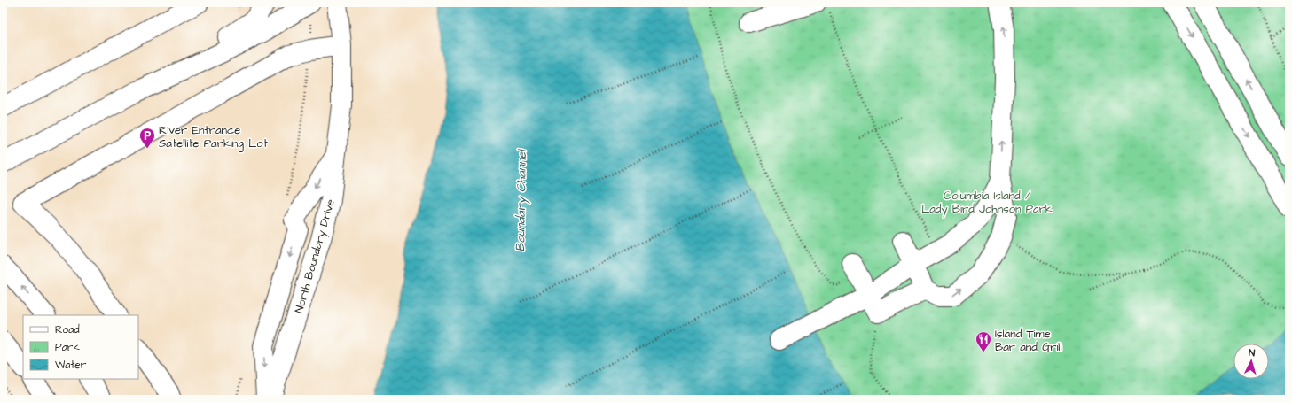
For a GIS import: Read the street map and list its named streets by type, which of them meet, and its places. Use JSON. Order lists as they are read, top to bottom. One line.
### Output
{"streets":{"main road":["North Boundary Drive"]},"water":["Boundary Channel"],"parks":["Columbia Island / Lady Bird Johnson Park"],"places":{"parking":["River Entrance Satellite Parking Lot"],"restaurant":["Island Time Bar and Grill"]},"legend":["Road","Park","Water"],"north":"top"}
